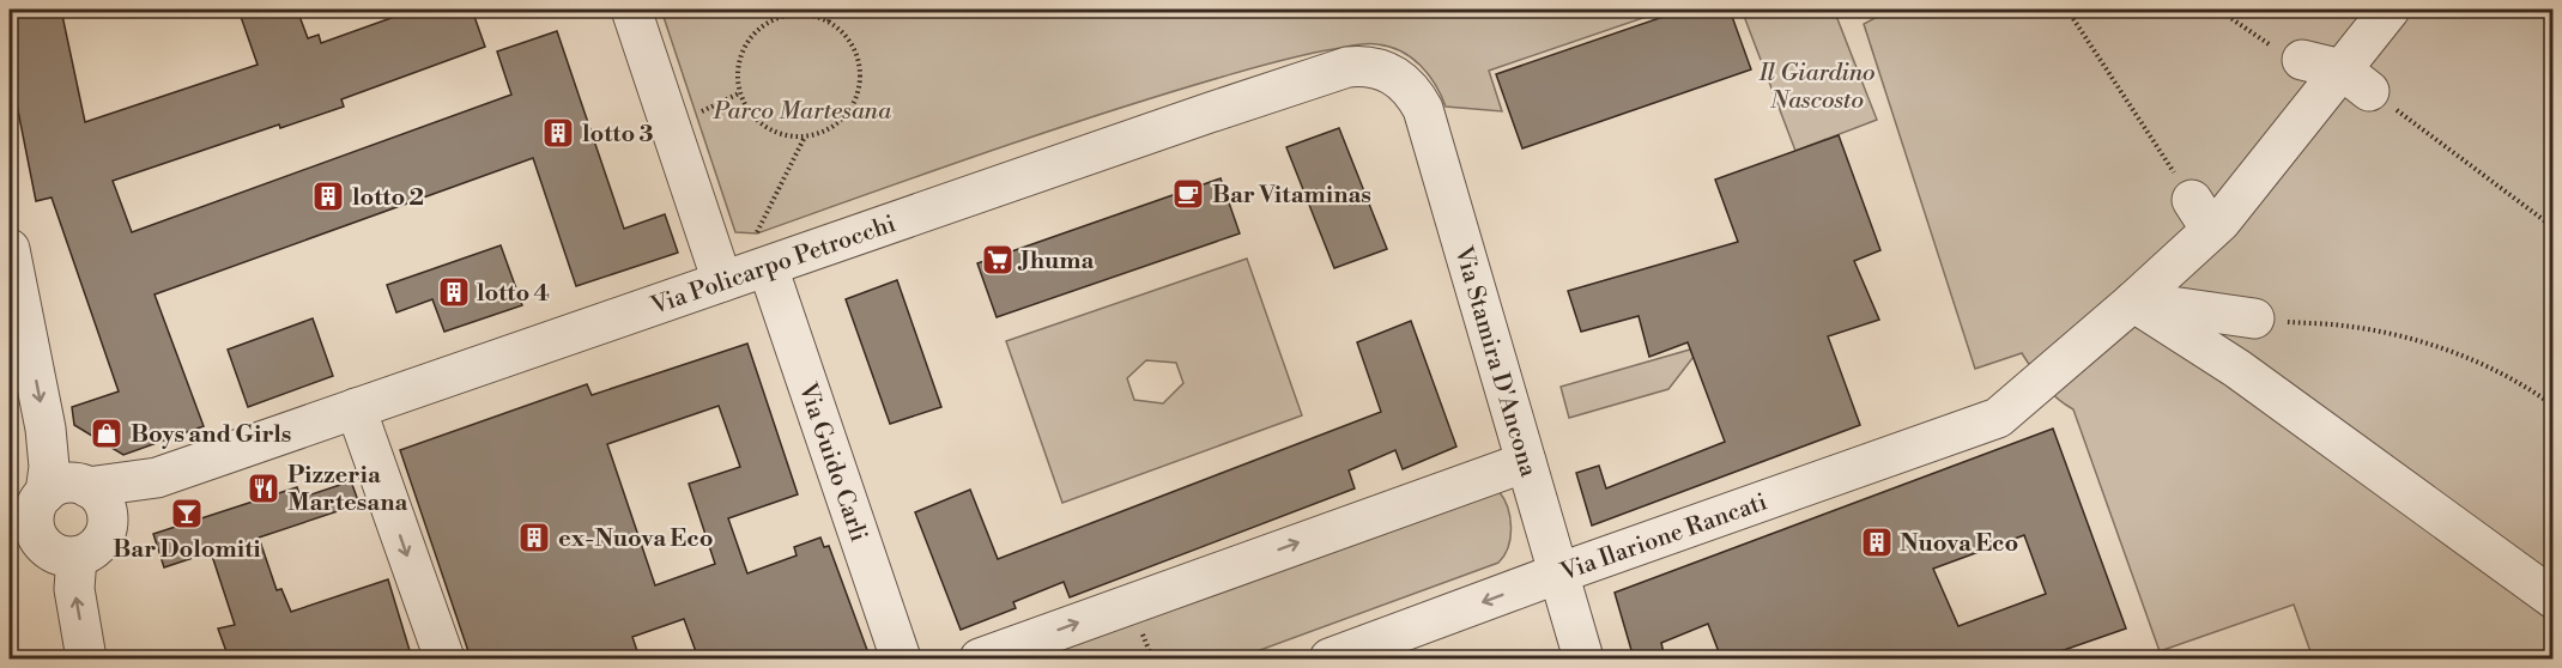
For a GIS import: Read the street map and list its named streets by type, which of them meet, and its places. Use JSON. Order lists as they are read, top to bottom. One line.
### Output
{"streets":{"street":["Via Policarpo Petrocchi","Via Stamira D'Ancona","Via Guido Carli","Via Ilarione Rancati"]},"crossings":[["Via Policarpo Petrocchi","Via Stamira D'Ancona"],["Via Policarpo Petrocchi","Via Guido Carli"],["Via Stamira D'Ancona","Via Ilarione Rancati"]],"parks":["Il Giardino Nascosto","Parco Martesana"],"places":{"building":["lotto 3","lotto 2","lotto 4","ex-Nuova Eco","Nuova Eco"],"cafe":["Bar Vitaminas"],"supermarket":["Jhuma"],"shop":["Boys and Girls"],"restaurant":["Pizzeria Martesana"],"bar":["Bar Dolomiti"]}}
